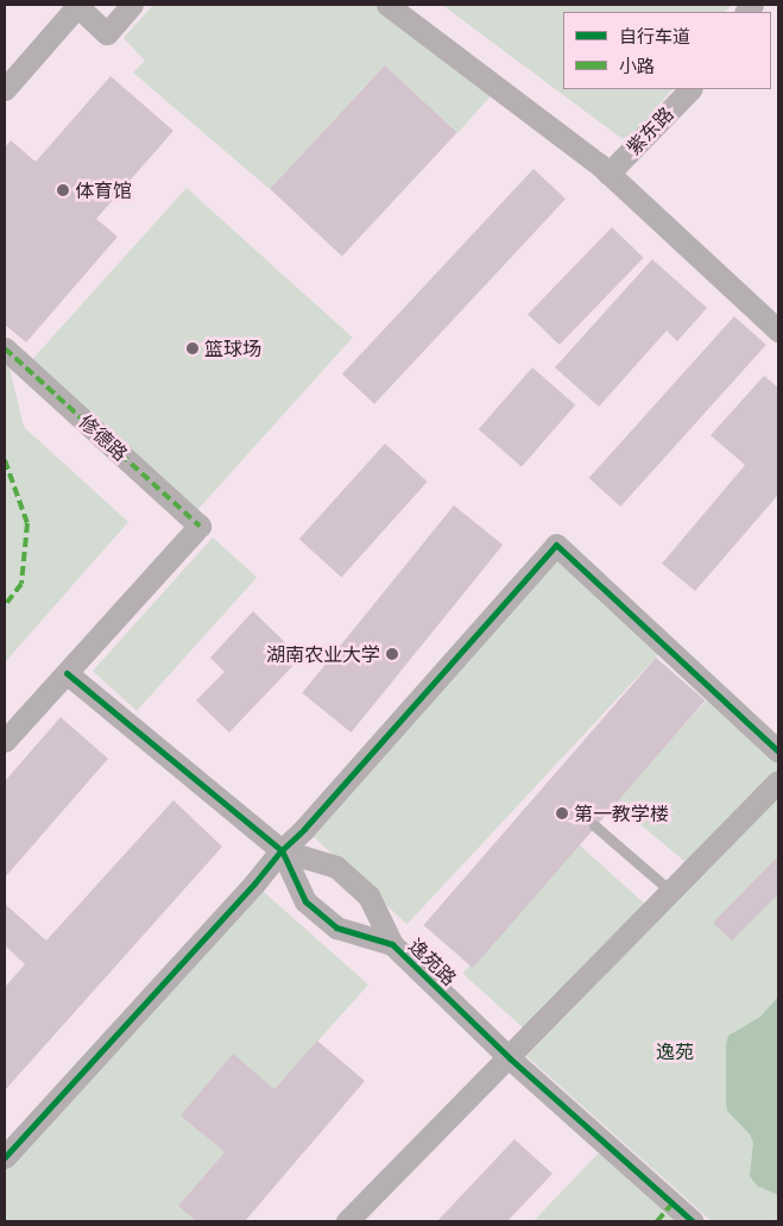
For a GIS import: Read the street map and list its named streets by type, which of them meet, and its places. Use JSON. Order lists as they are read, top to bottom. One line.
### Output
{"streets":{"street":["紫东路","修德路","逸苑路"]},"crossings":[["修德路","逸苑路"]],"parks":["逸苑"],"places":["体育馆","篮球场","湖南农业大学","第一教学楼"],"legend":["自行车道","小路"]}
